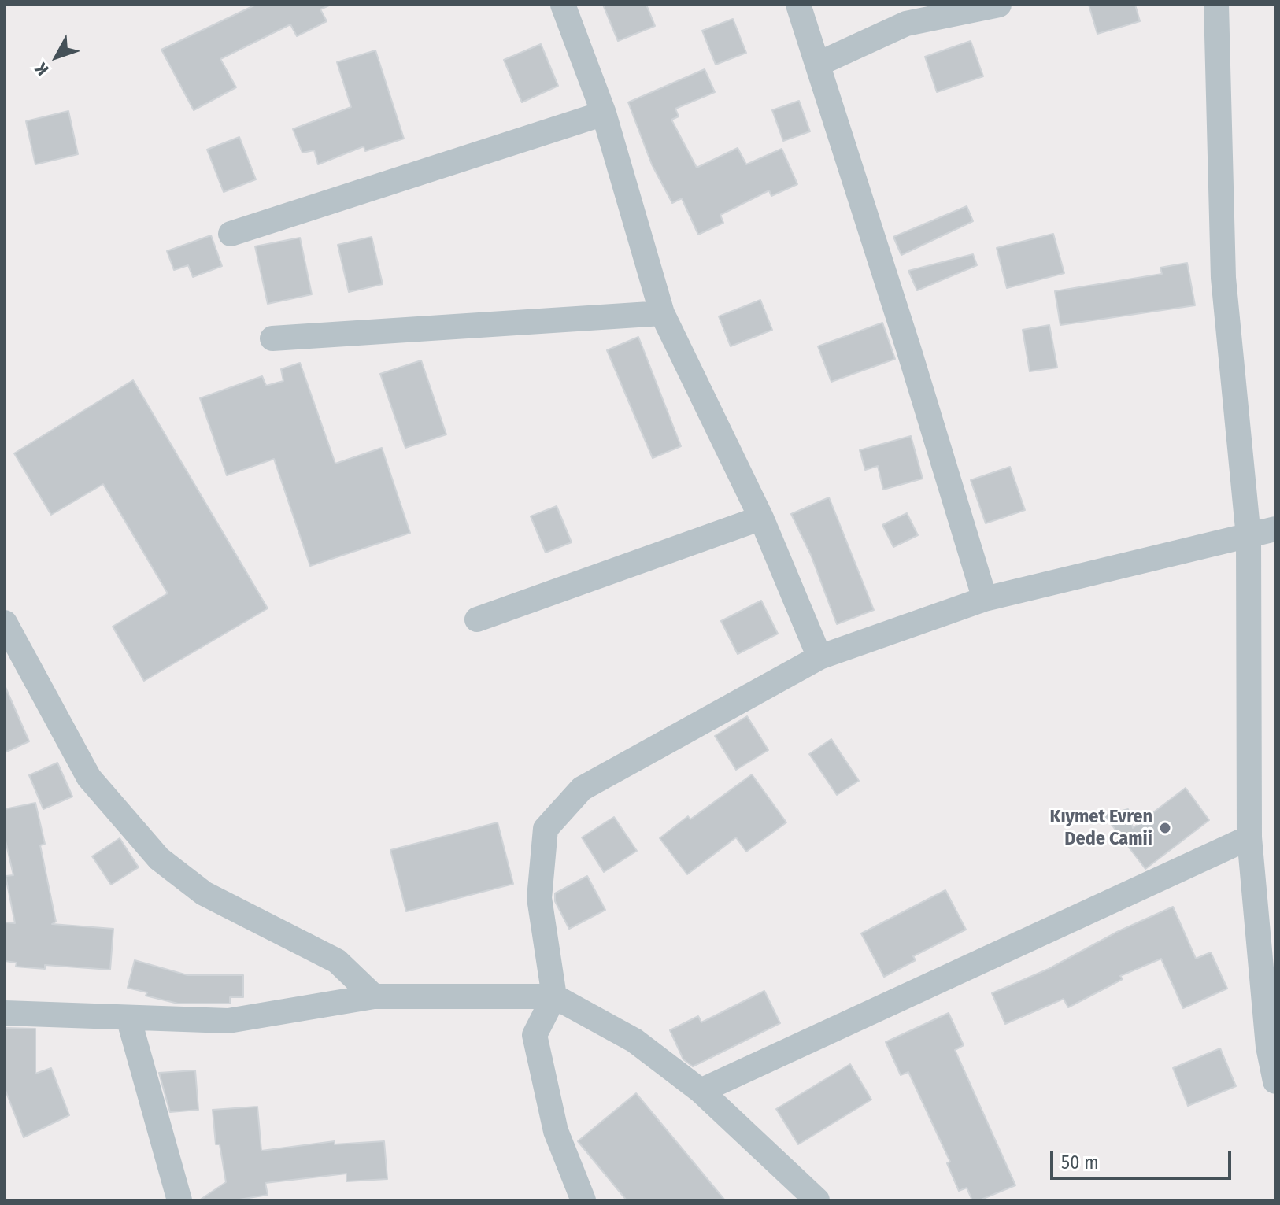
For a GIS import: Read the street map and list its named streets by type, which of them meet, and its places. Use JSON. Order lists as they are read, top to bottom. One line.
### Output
{"places":["Kıymet Evren Dede Camii"],"scale_bar":"50 m","north":"bottom left"}
